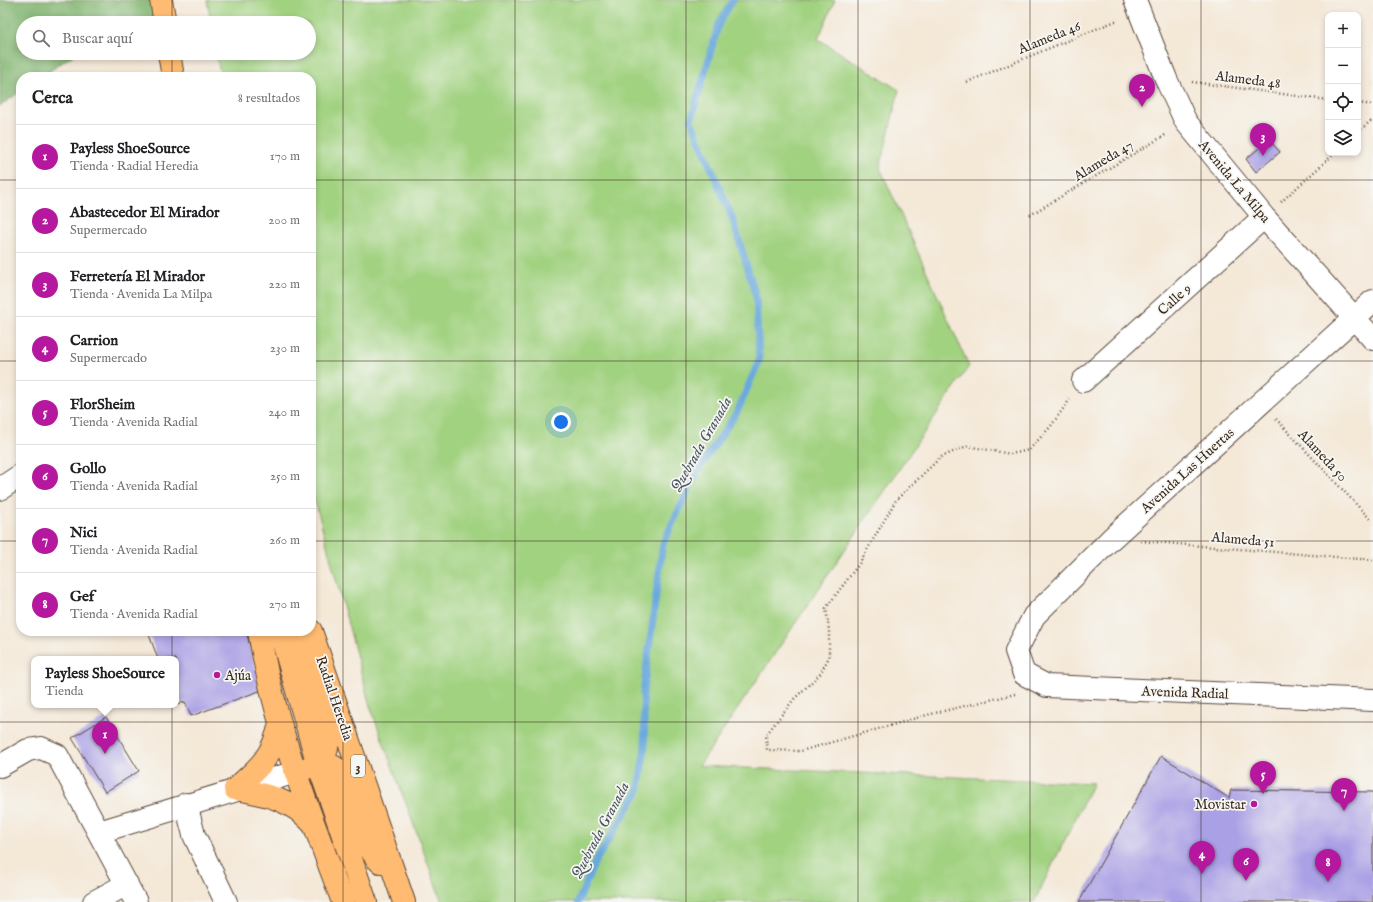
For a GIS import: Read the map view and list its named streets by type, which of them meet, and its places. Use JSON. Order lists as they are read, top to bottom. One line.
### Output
{"streets":{"main road":["Radial Heredia","3"],"street":["Avenida La Milpa","Calle 9","Avenida Las Huertas","Avenida Radial"],"path":["Alameda 46","Alameda 48","Alameda 47","Alameda 50","Alameda 51"]},"crossings":[["Alameda 46","Avenida La Milpa"],["Alameda 48","Avenida La Milpa"],["Alameda 47","Avenida La Milpa"],["Avenida La Milpa","Calle 9"],["Avenida La Milpa","Avenida Las Huertas"],["Alameda 50","Avenida Las Huertas"],["Avenida Las Huertas","Alameda 51"],["Avenida Las Huertas","Avenida Radial"]],"water":["Quebrada Granada"],"places":["Ajúa","Movistar"],"page":{"map_buttons":["+","−"],"search":"Buscar aquí","heading":["Cerca","8 resultados"],"pins":["2","3","1","5","7","4","6","8"],"list":[{"mark":"1","name":"Payless ShoeSource","note":"Tienda · Radial Heredia","value":"170 m"},{"mark":"2","name":"Abastecedor El Mirador","note":"Supermercado","value":"200 m"},{"mark":"3","name":"Ferretería El Mirador","note":"Tienda · Avenida La Milpa","value":"220 m"},{"mark":"4","name":"Carrion","note":"Supermercado","value":"230 m"},{"mark":"5","name":"FlorSheim","note":"Tienda · Avenida Radial","value":"240 m"},{"mark":"6","name":"Gollo","note":"Tienda · Avenida Radial","value":"250 m"},{"mark":"7","name":"Nici","note":"Tienda · Avenida Radial","value":"260 m"},{"mark":"8","name":"Gef","note":"Tienda · Avenida Radial","value":"270 m"}],"popup":["Payless ShoeSource","Tienda"]}}
